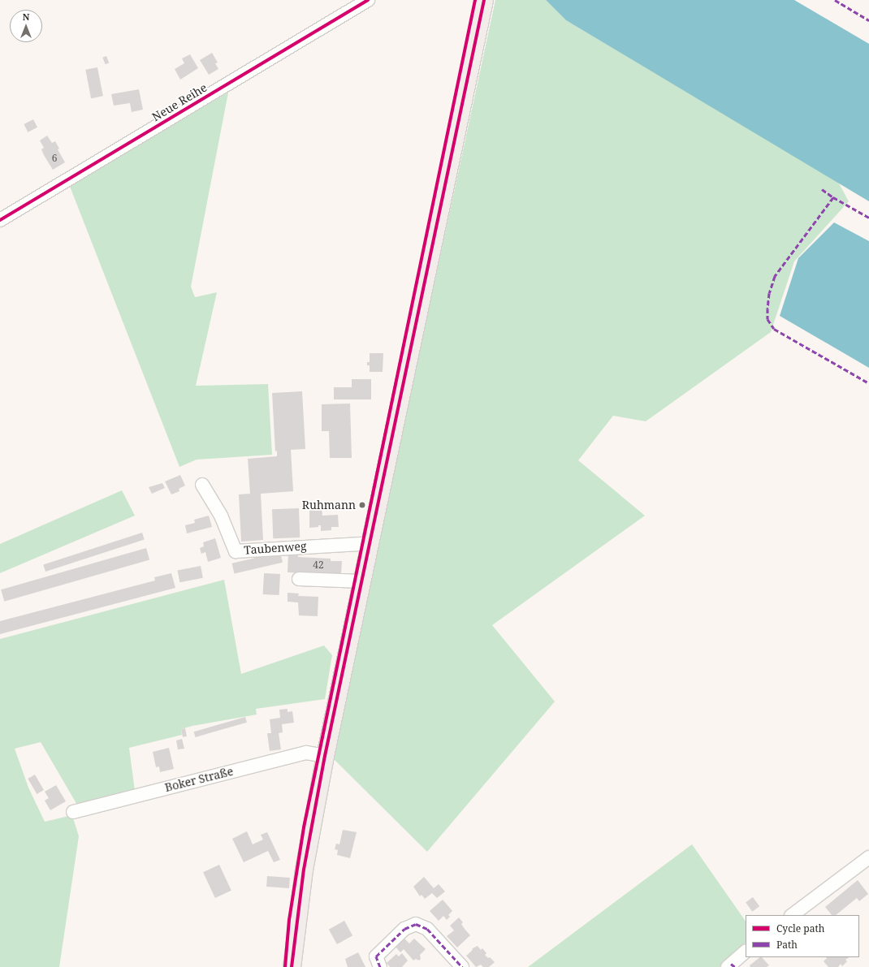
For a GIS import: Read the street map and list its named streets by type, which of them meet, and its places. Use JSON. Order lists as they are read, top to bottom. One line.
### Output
{"streets":{"street":["Neue Reihe","Taubenweg","Boker Straße"]},"places":["Ruhmann"],"house_numbers":["6","42"],"legend":["Cycle path","Path"],"north":"top"}
